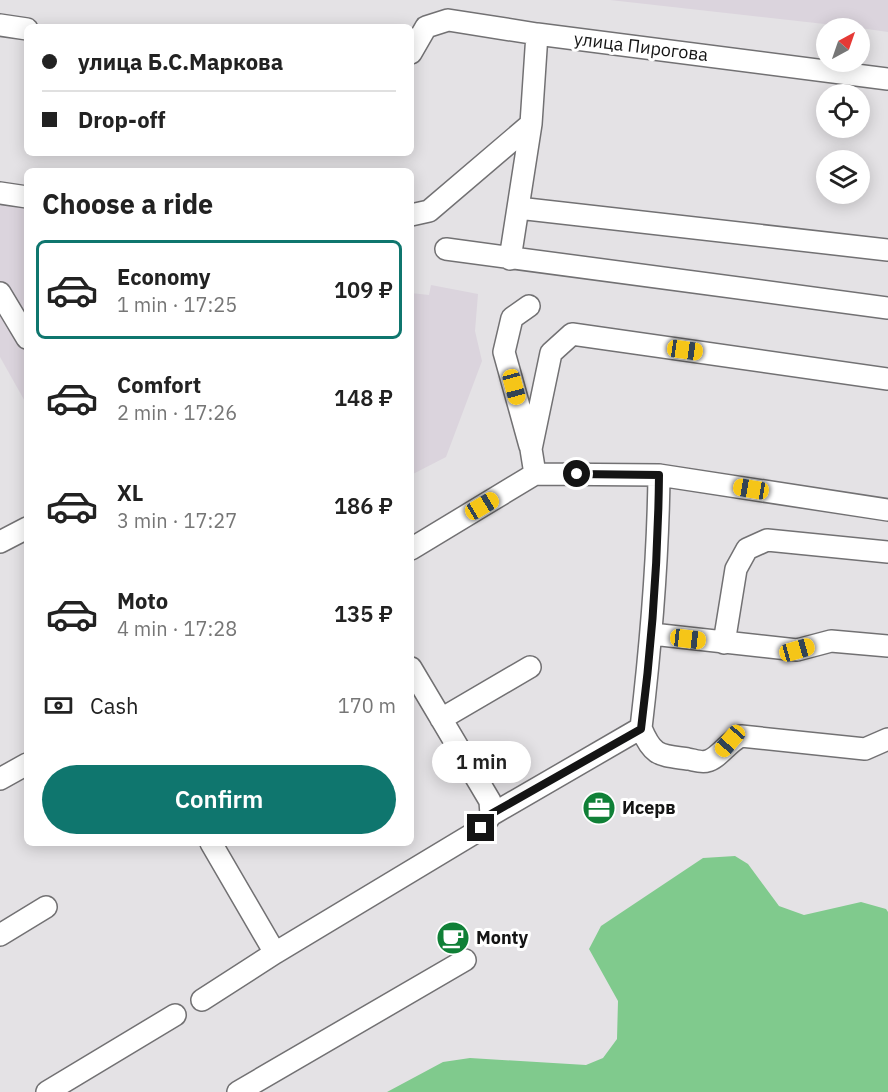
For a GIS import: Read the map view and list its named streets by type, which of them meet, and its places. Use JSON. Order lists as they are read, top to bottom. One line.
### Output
{"streets":{"street":["улица Пирогова"]},"places":{"office":["Исерв"],"cafe":["Monty"]},"north":"top right","page":{"banner":["улица Б.С.Маркова","Drop-off"],"heading":"Choose a ride","list":[{"name":"Economy","note":"1 min · 17:25","value":"109 ₽"},{"name":"Comfort","note":"2 min · 17:26","value":"148 ₽"},{"name":"XL","note":"3 min · 17:27","value":"186 ₽"},{"name":"Moto","note":"4 min · 17:28","value":"135 ₽"}],"pay":["Cash","170 m"],"bubble":"1 min","buttons":"Confirm"}}
